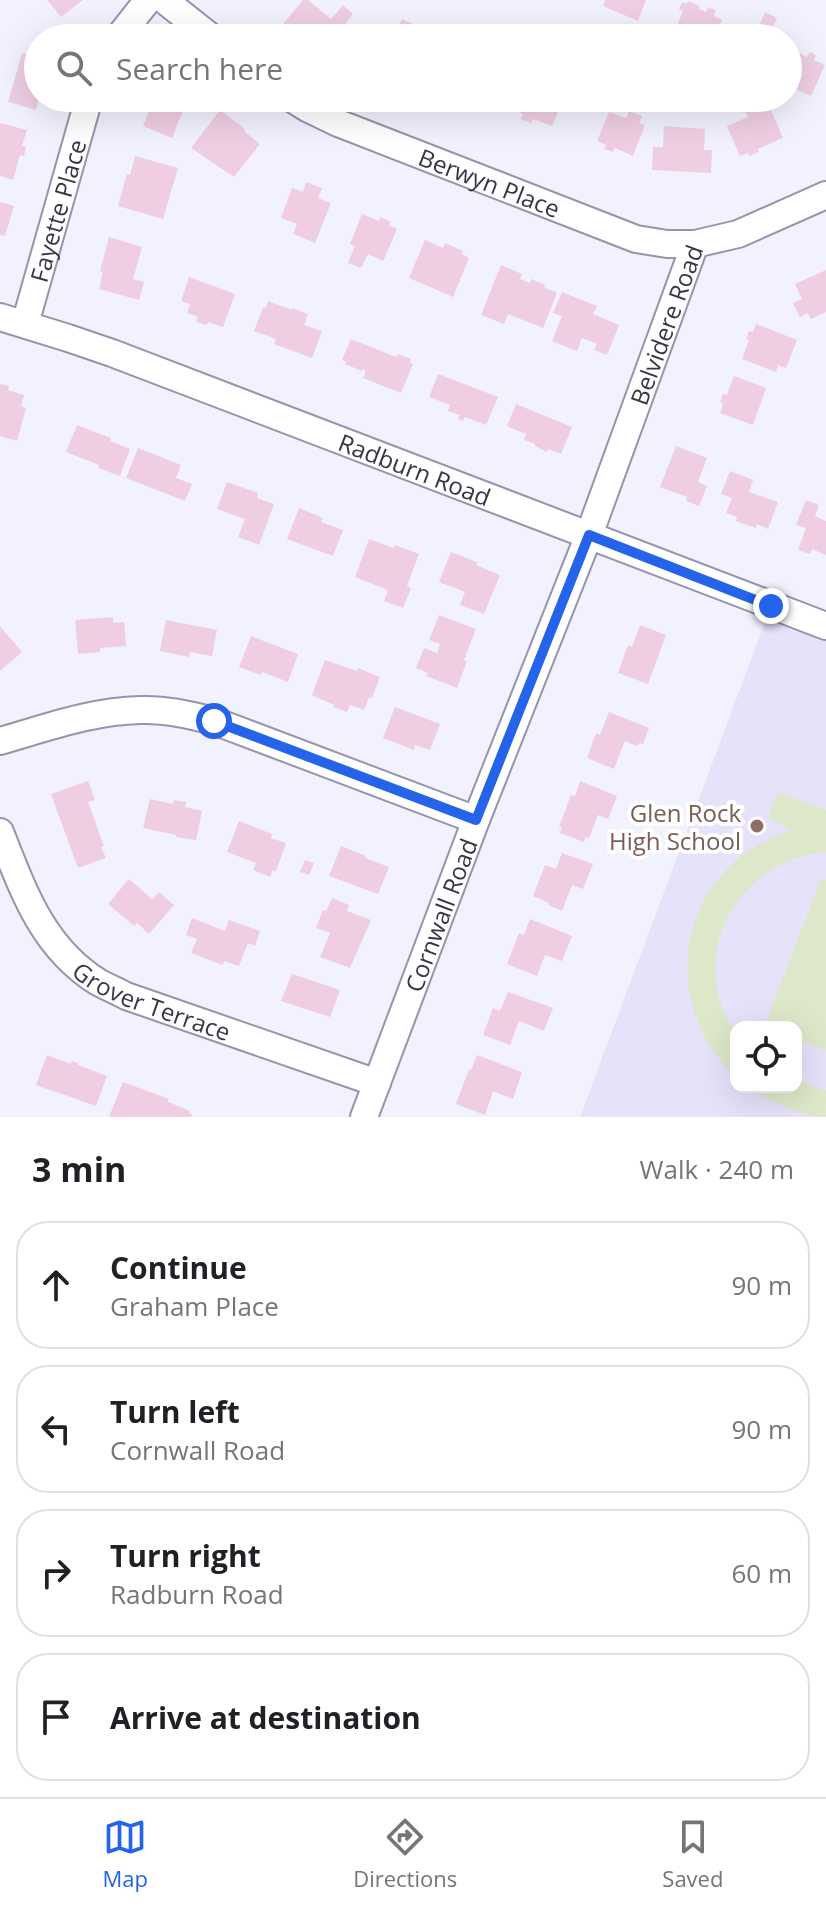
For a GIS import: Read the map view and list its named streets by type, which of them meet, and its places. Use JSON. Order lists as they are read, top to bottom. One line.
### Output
{"streets":{"street":["Berwyn Place","Fayette Place","Belvidere Road","Radburn Road","Cornwall Road","Grover Terrace"]},"crossings":[["Berwyn Place","Belvidere Road"],["Fayette Place","Radburn Road"],["Belvidere Road","Radburn Road"],["Belvidere Road","Cornwall Road"],["Radburn Road","Cornwall Road"],["Cornwall Road","Grover Terrace"]],"places":["Glen Rock High School"],"page":{"search":"Search here","heading":["3 min","Walk · 240 m"],"list":[["Continue","Graham Place","90 m"],["Turn left","Cornwall Road","90 m"],["Turn right","Radburn Road","60 m"],"Arrive at destination"],"nav":["Map","Directions","Saved"]}}
